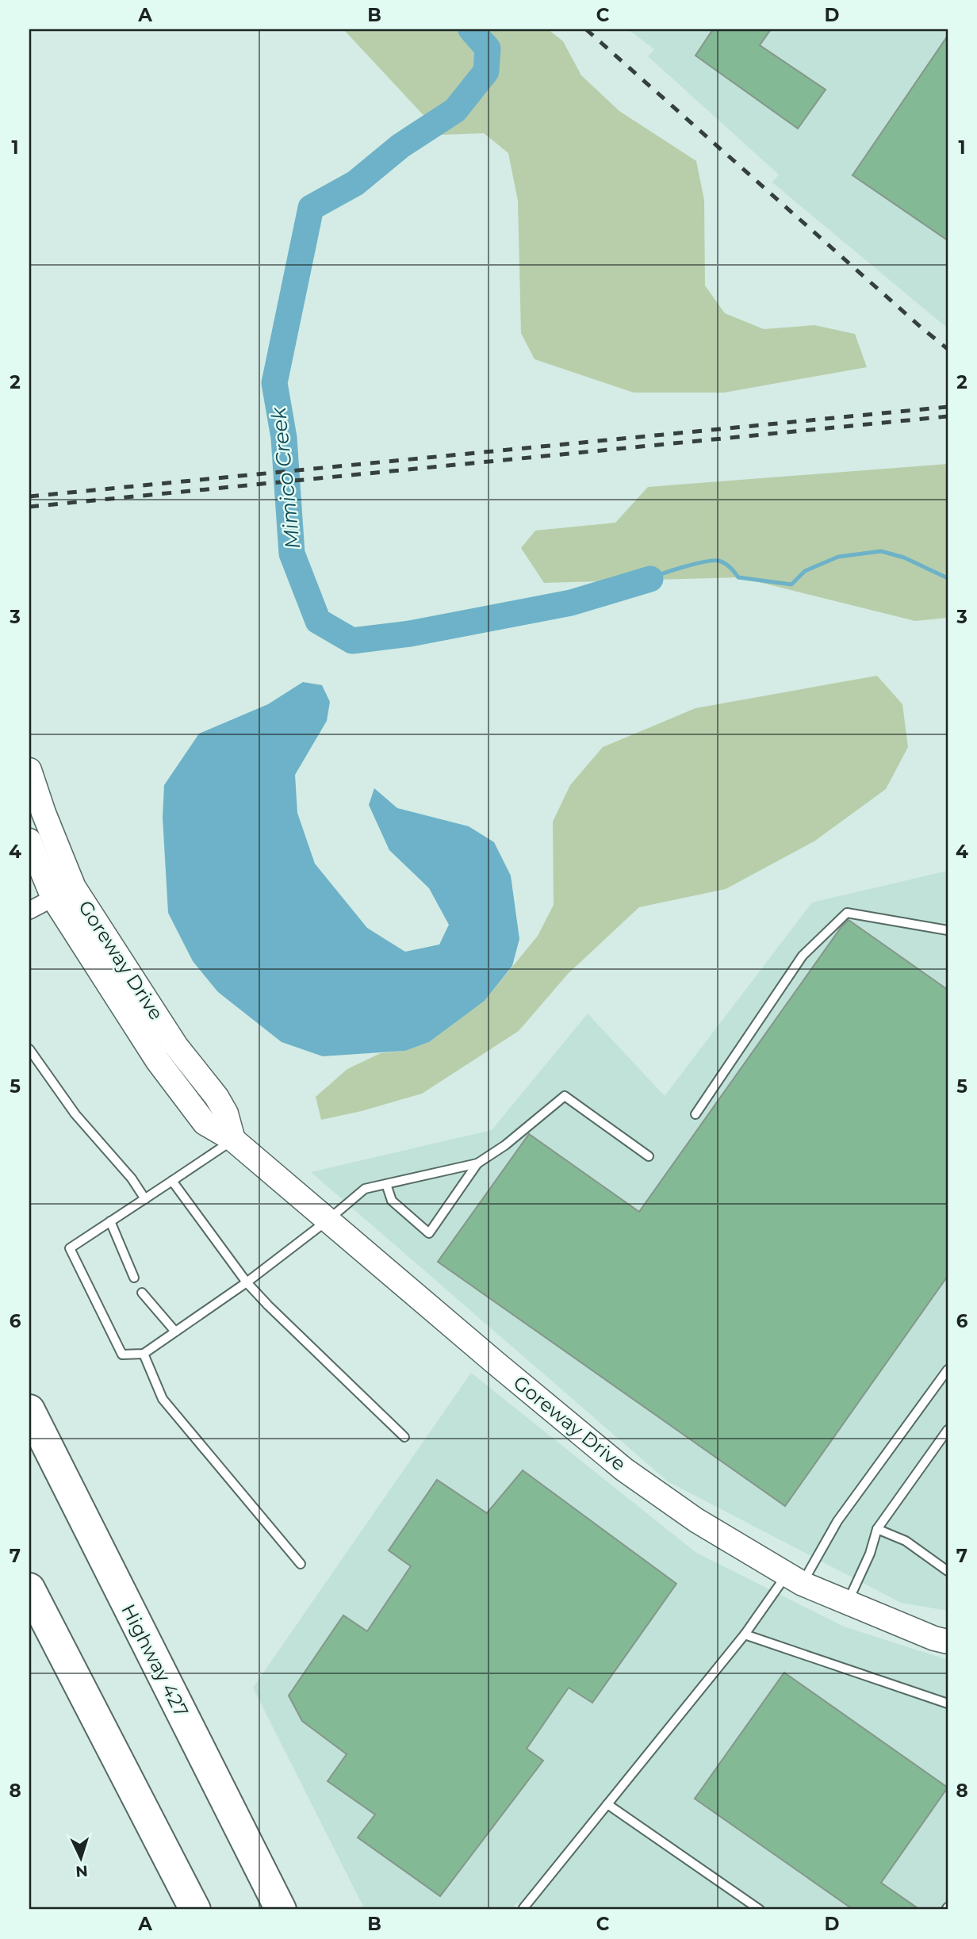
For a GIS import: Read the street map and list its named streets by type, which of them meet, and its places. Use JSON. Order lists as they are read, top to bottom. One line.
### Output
{"streets":{"highway":["Highway 427"],"main road":["Goreway Drive"]},"water":["Mimico Creek"],"north":"bottom","grid":{"columns":["A","B","C","D"],"rows":["1","2","3","4","5","6","7","8"]}}
